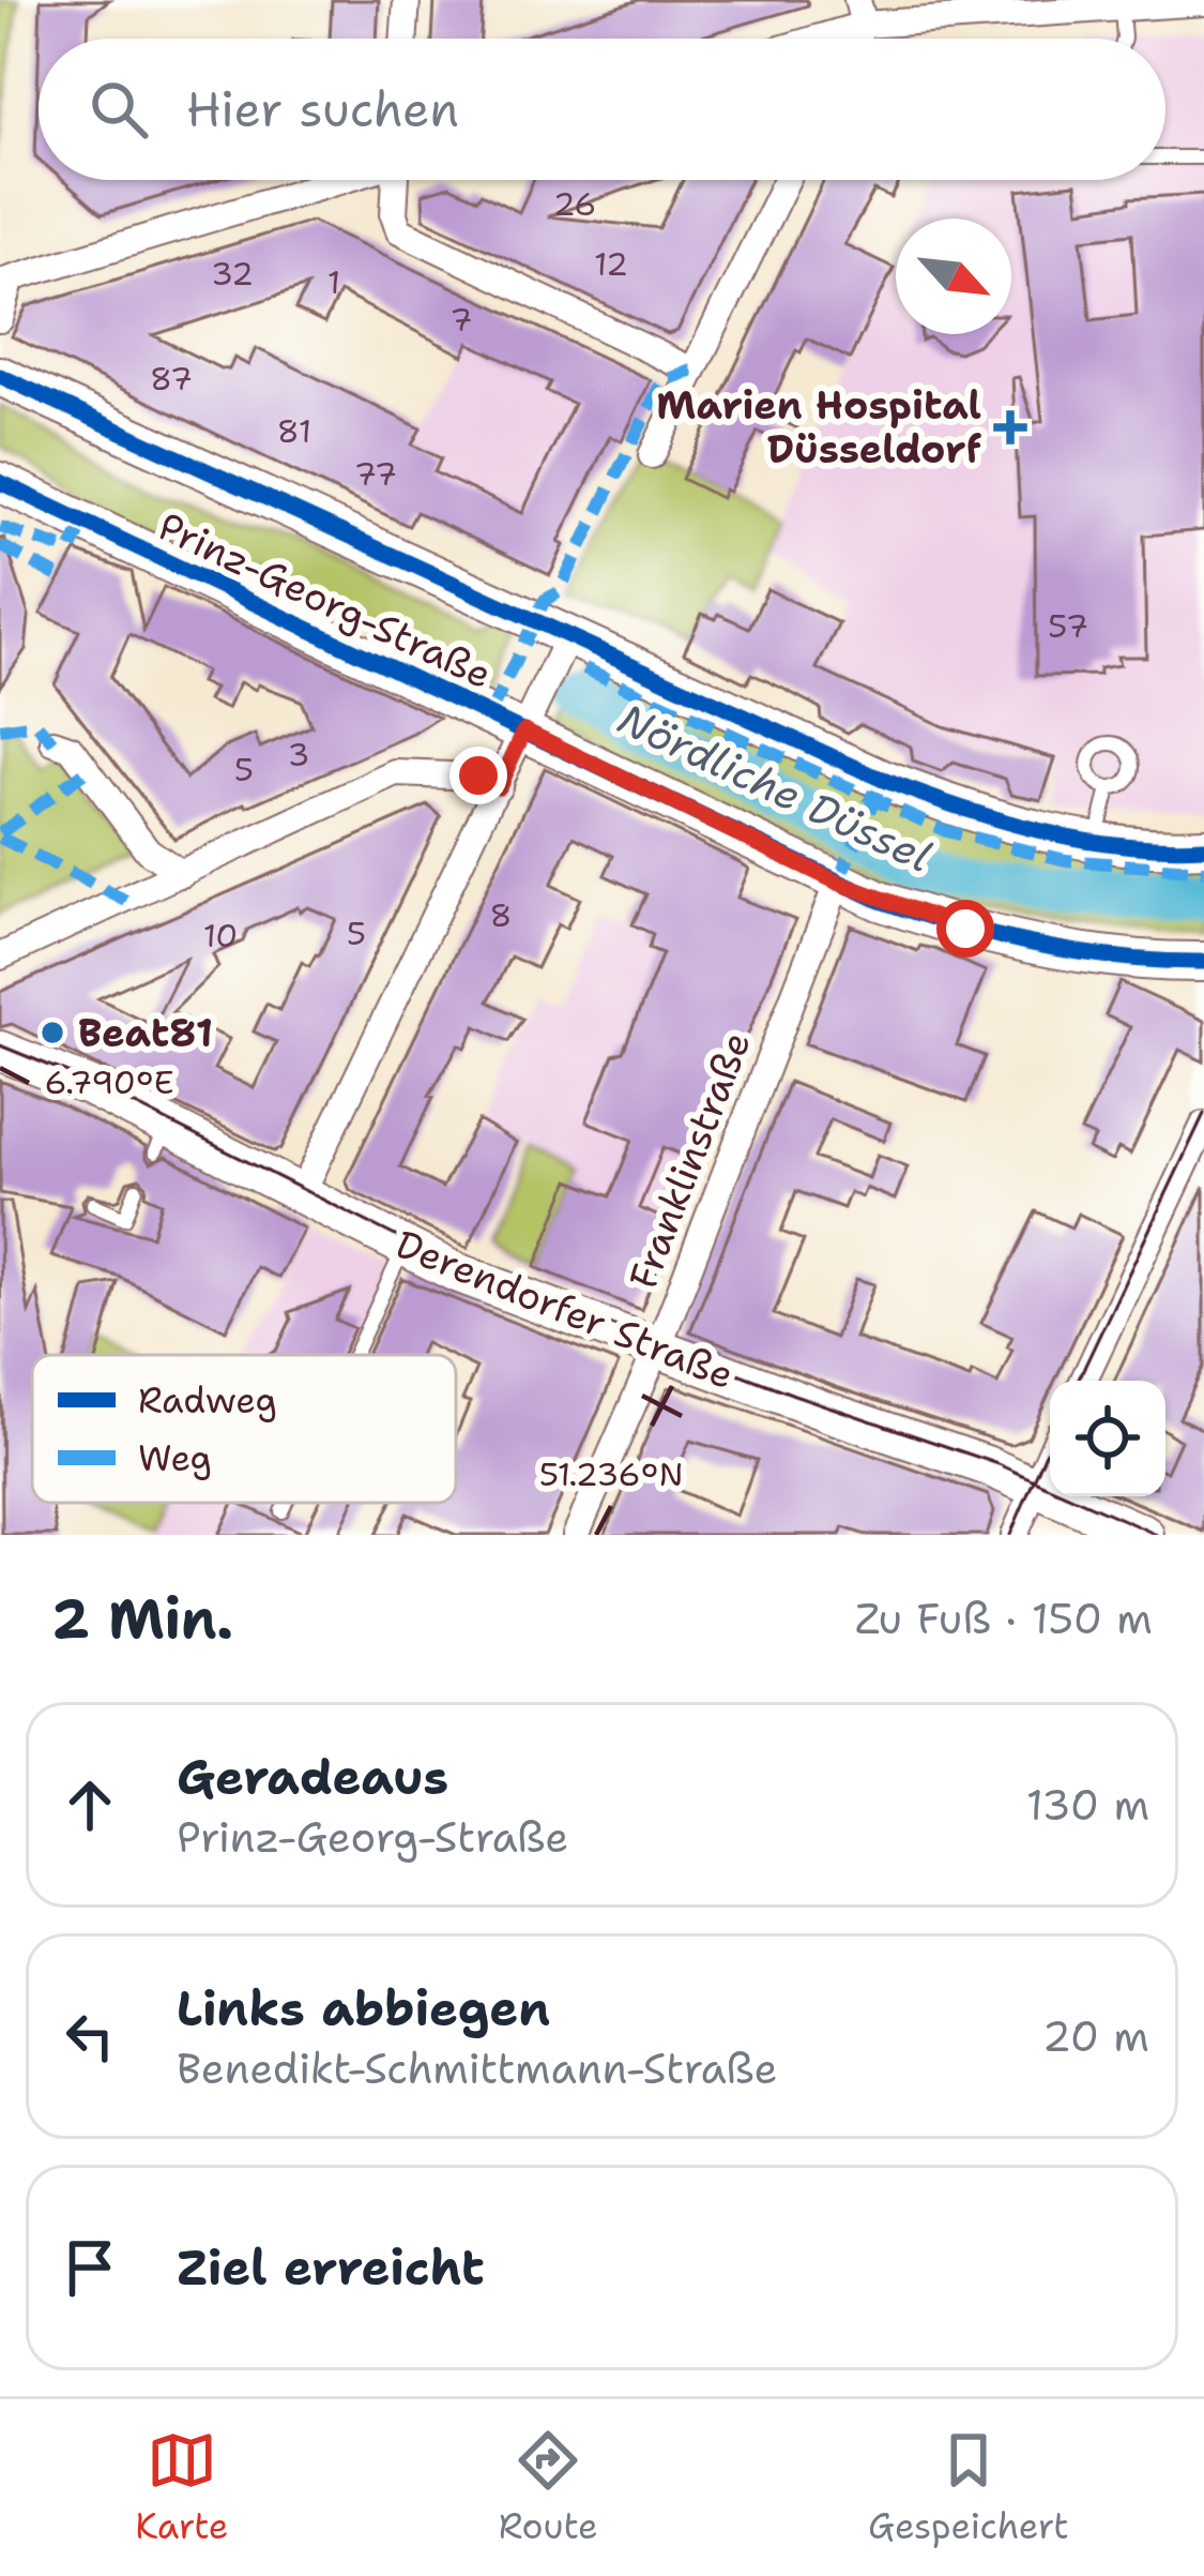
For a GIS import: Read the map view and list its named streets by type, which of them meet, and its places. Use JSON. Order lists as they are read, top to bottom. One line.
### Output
{"streets":{"main road":["Prinz-Georg-Straße","Derendorfer Straße"],"street":["Franklinstraße"]},"crossings":[["Prinz-Georg-Straße","Franklinstraße"],["Franklinstraße","Derendorfer Straße"]],"water":["Nördliche Düssel"],"places":{"health":["Marien Hospital Düsseldorf"],"other":["Beat81"]},"house_numbers":["26","12","32","1","7","87","81","77","57","3","5","8","5","10"],"legend":["Radweg","Weg"],"north":"bottom right","page":{"search":"Hier suchen","heading":["2 Min.","Zu Fuß · 150 m"],"list":[["Geradeaus","Prinz-Georg-Straße","130 m"],["Links abbiegen","Benedikt-Schmittmann-Straße","20 m"],"Ziel erreicht"],"nav":["Karte","Route","Gespeichert"]},"coordinates":["6.790°E","51.236°N"]}
